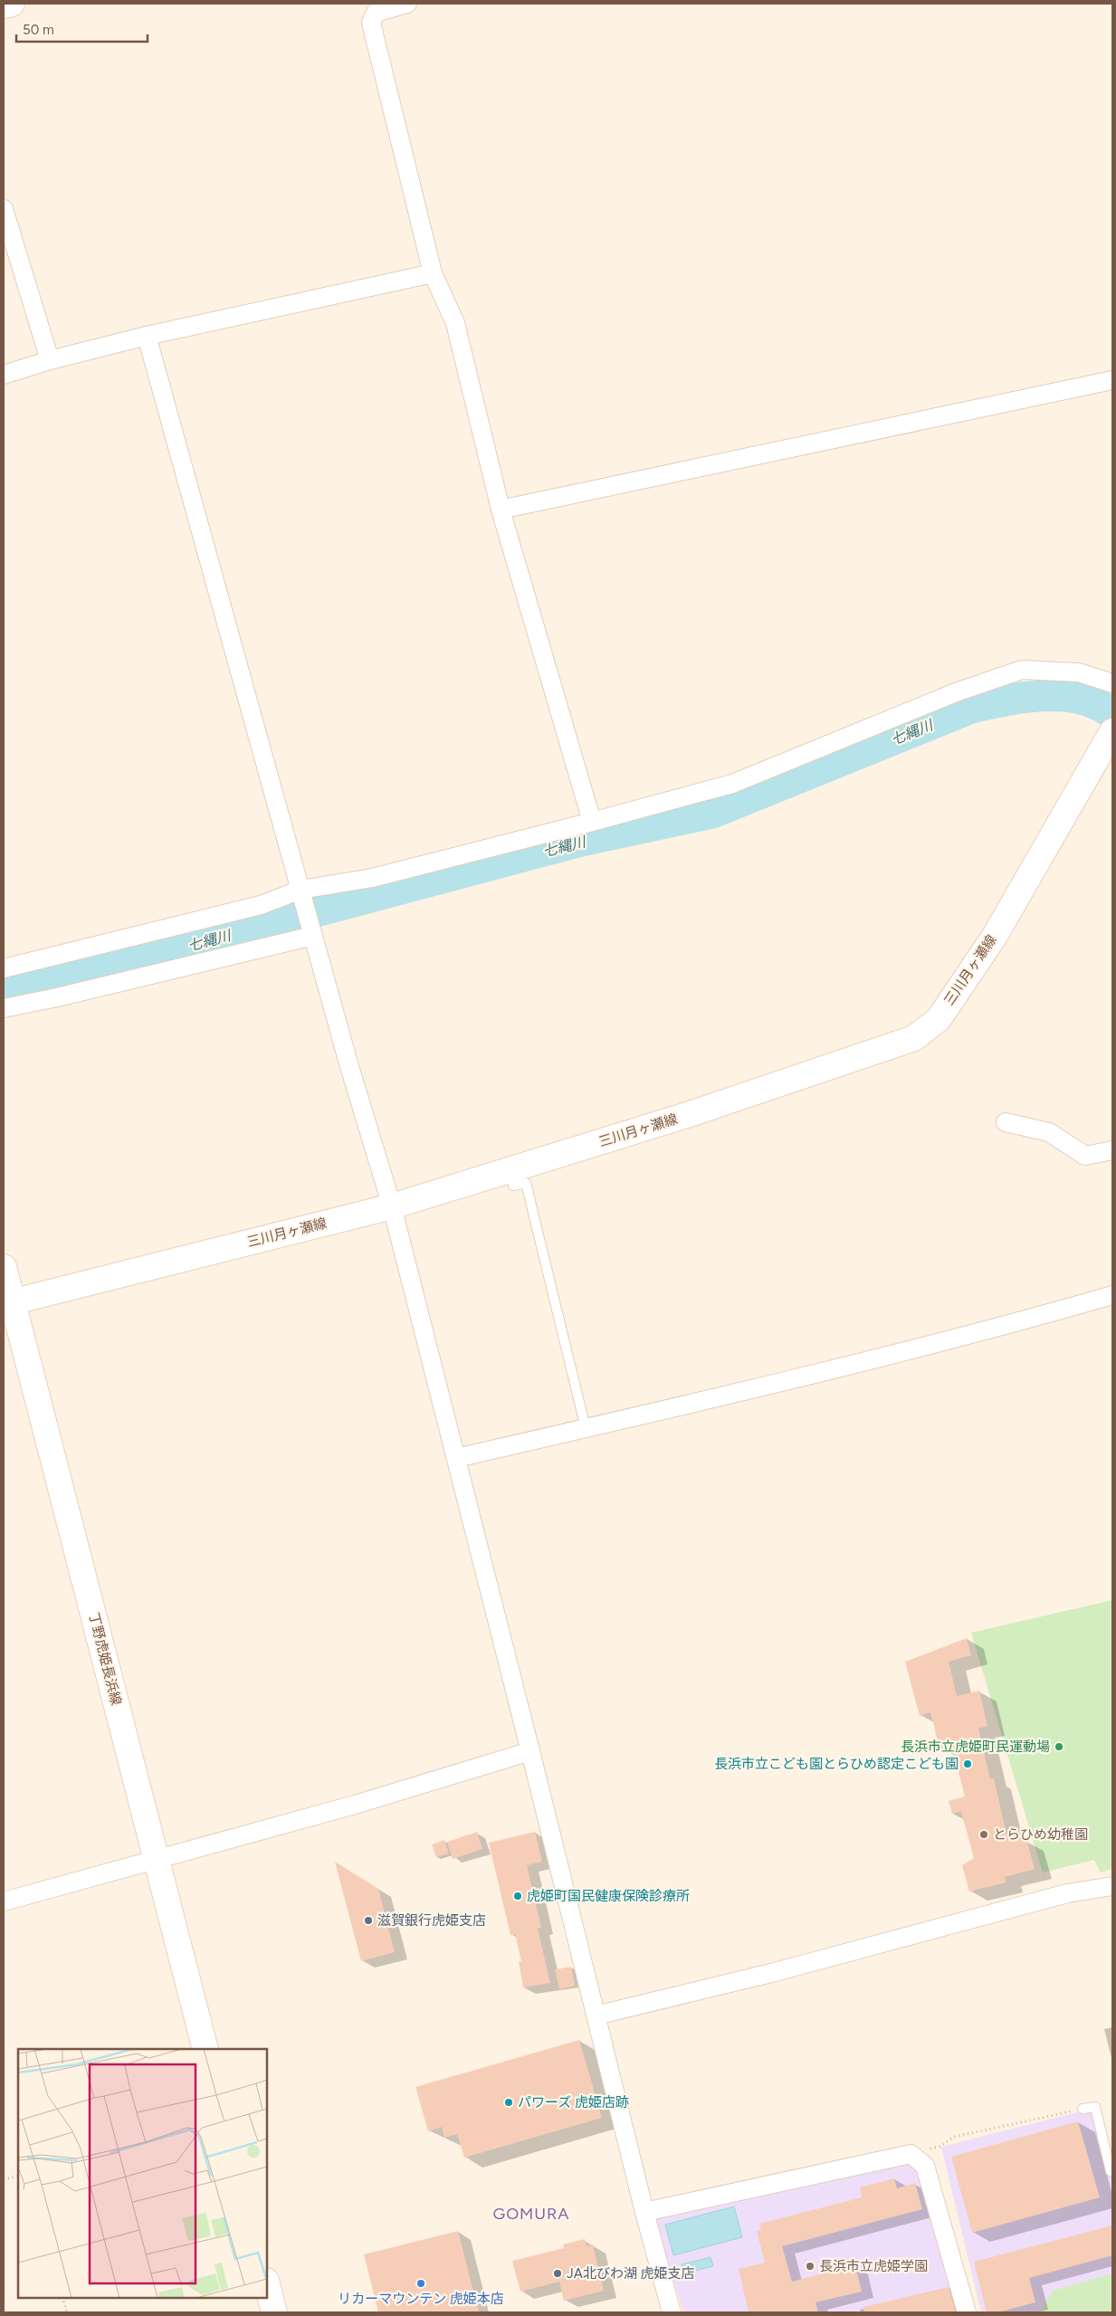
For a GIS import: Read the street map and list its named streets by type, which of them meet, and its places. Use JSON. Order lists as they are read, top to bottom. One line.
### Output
{"streets":{"main road":["三川月ヶ瀬線","丁野虎姫長浜線"]},"crossings":[["三川月ヶ瀬線","丁野虎姫長浜線"]],"districts":["GOMURA"],"water":["七縄川"],"places":["長浜市立虎姫町民運動場","長浜市立こども園とらひめ認定こども園","とらひめ幼稚園","虎姫町国民健康保険診療所","滋賀銀行虎姫支店","パワーズ 虎姫店跡","長浜市立虎姫学園","JA北びわ湖 虎姫支店","リカーマウンテン 虎姫本店"],"scale_bar":"50 m"}
